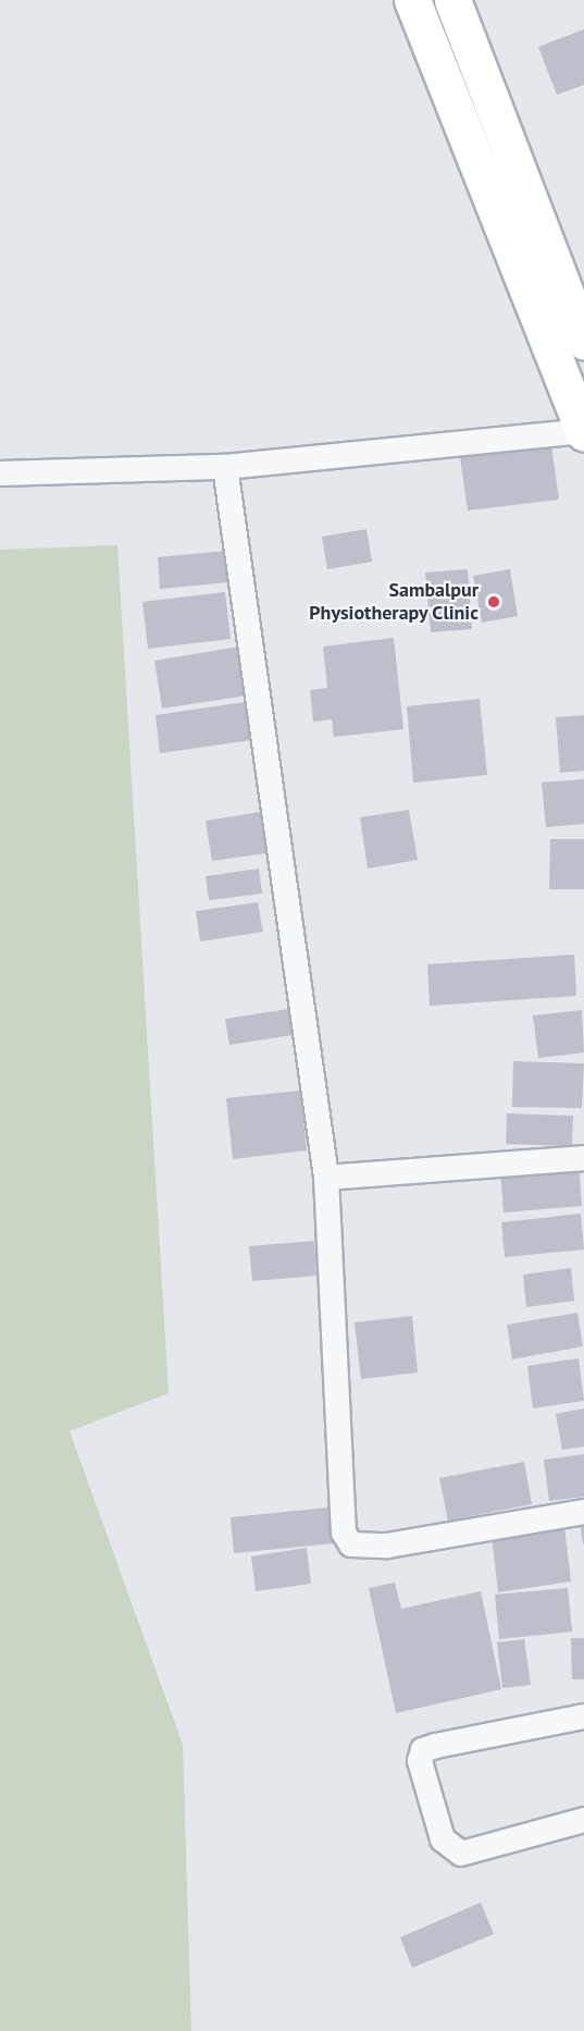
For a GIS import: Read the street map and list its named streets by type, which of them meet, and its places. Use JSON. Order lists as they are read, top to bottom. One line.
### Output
{"places":["Sambalpur Physiotherapy Clinic"]}
